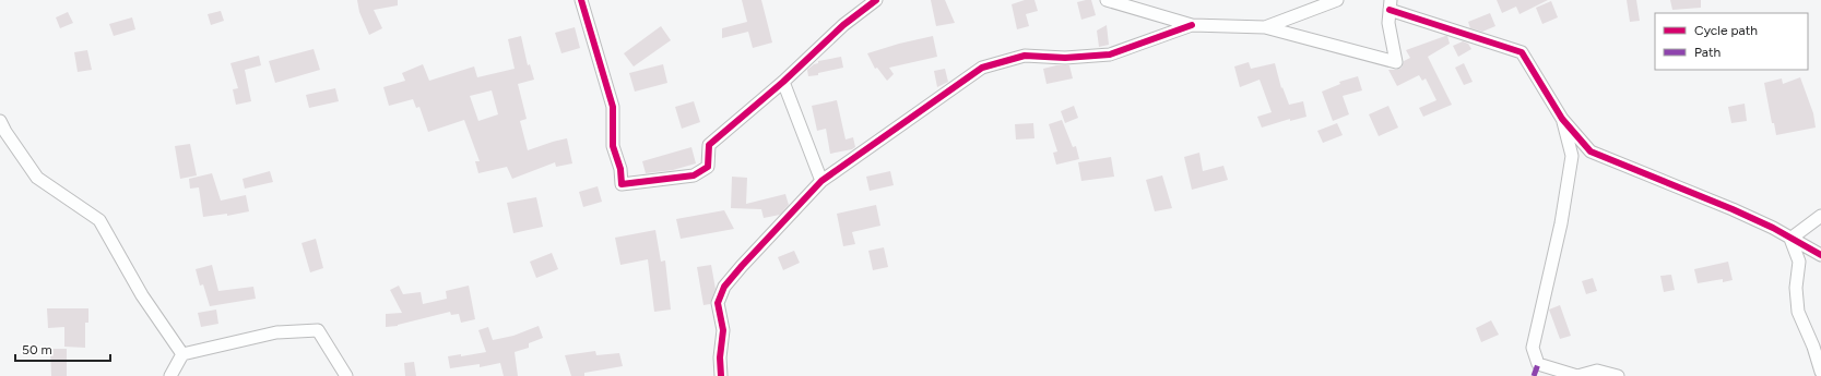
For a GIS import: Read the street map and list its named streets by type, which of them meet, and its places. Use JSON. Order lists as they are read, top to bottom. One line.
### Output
{"legend":["Cycle path","Path"],"scale_bar":"50 m"}
